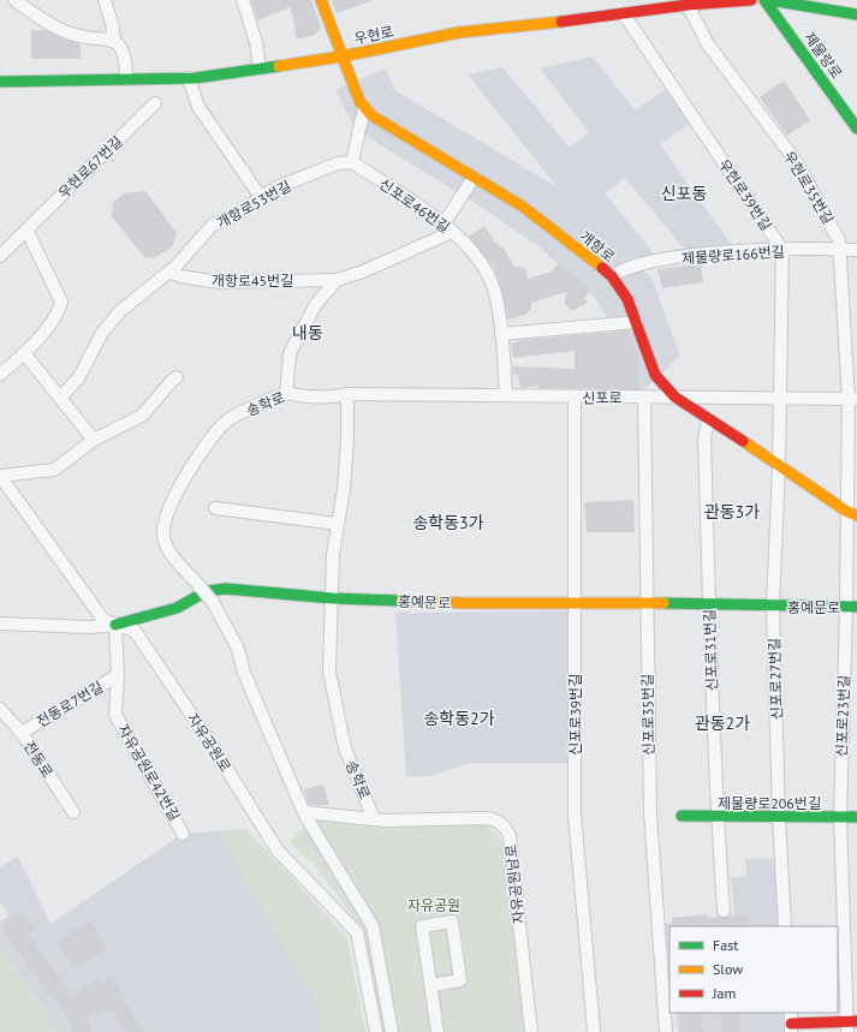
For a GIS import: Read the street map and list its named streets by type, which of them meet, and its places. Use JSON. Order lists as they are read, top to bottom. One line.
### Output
{"streets":{"street":["우현로","제물량로","우현로67번길","우현로35번길","우현로39번길","개항로53번길","신포로46번길","개항로","제물량로166번길","개항로45번길","신포로","송학로","홍예문로","신포로31번길","신포로27번길","전동로7번길","신포로39번길","신포로35번길","신포로23번길","자유공원로","전동로","자유공원로42번길","제물량로206번길","자유공원남로"]},"crossings":[["우현로","우현로35번길"],["우현로","우현로39번길"],["우현로","개항로"],["우현로35번길","제물량로166번길"],["우현로35번길","신포로"],["우현로35번길","신포로23번길"],["우현로39번길","제물량로166번길"],["개항로53번길","신포로46번길"],["개항로53번길","개항로45번길"],["신포로46번길","개항로45번길"],["신포로46번길","신포로"],["개항로","제물량로166번길"],["개항로","신포로"],["개항로","신포로31번길"],["개항로","신포로27번길"],["개항로","신포로23번길"],["신포로","송학로"],["신포로","신포로27번길"],["신포로","신포로39번길"],["신포로","신포로35번길"],["신포로","신포로23번길"],["송학로","홍예문로"],["송학로","자유공원남로"],["홍예문로","신포로31번길"],["홍예문로","신포로27번길"],["홍예문로","신포로39번길"],["홍예문로","신포로35번길"],["홍예문로","신포로23번길"],["홍예문로","자유공원로"],["홍예문로","자유공원로42번길"],["신포로31번길","제물량로206번길"],["신포로27번길","제물량로206번길"],["전동로7번길","전동로"],["전동로7번길","자유공원로42번길"],["신포로23번길","제물량로206번길"],["자유공원로","자유공원로42번길"]],"districts":["신포동","내동","관동3가","송학동3가","송학동2가","관동2가"],"parks":["자유공원"],"legend":["Fast","Slow","Jam"]}
